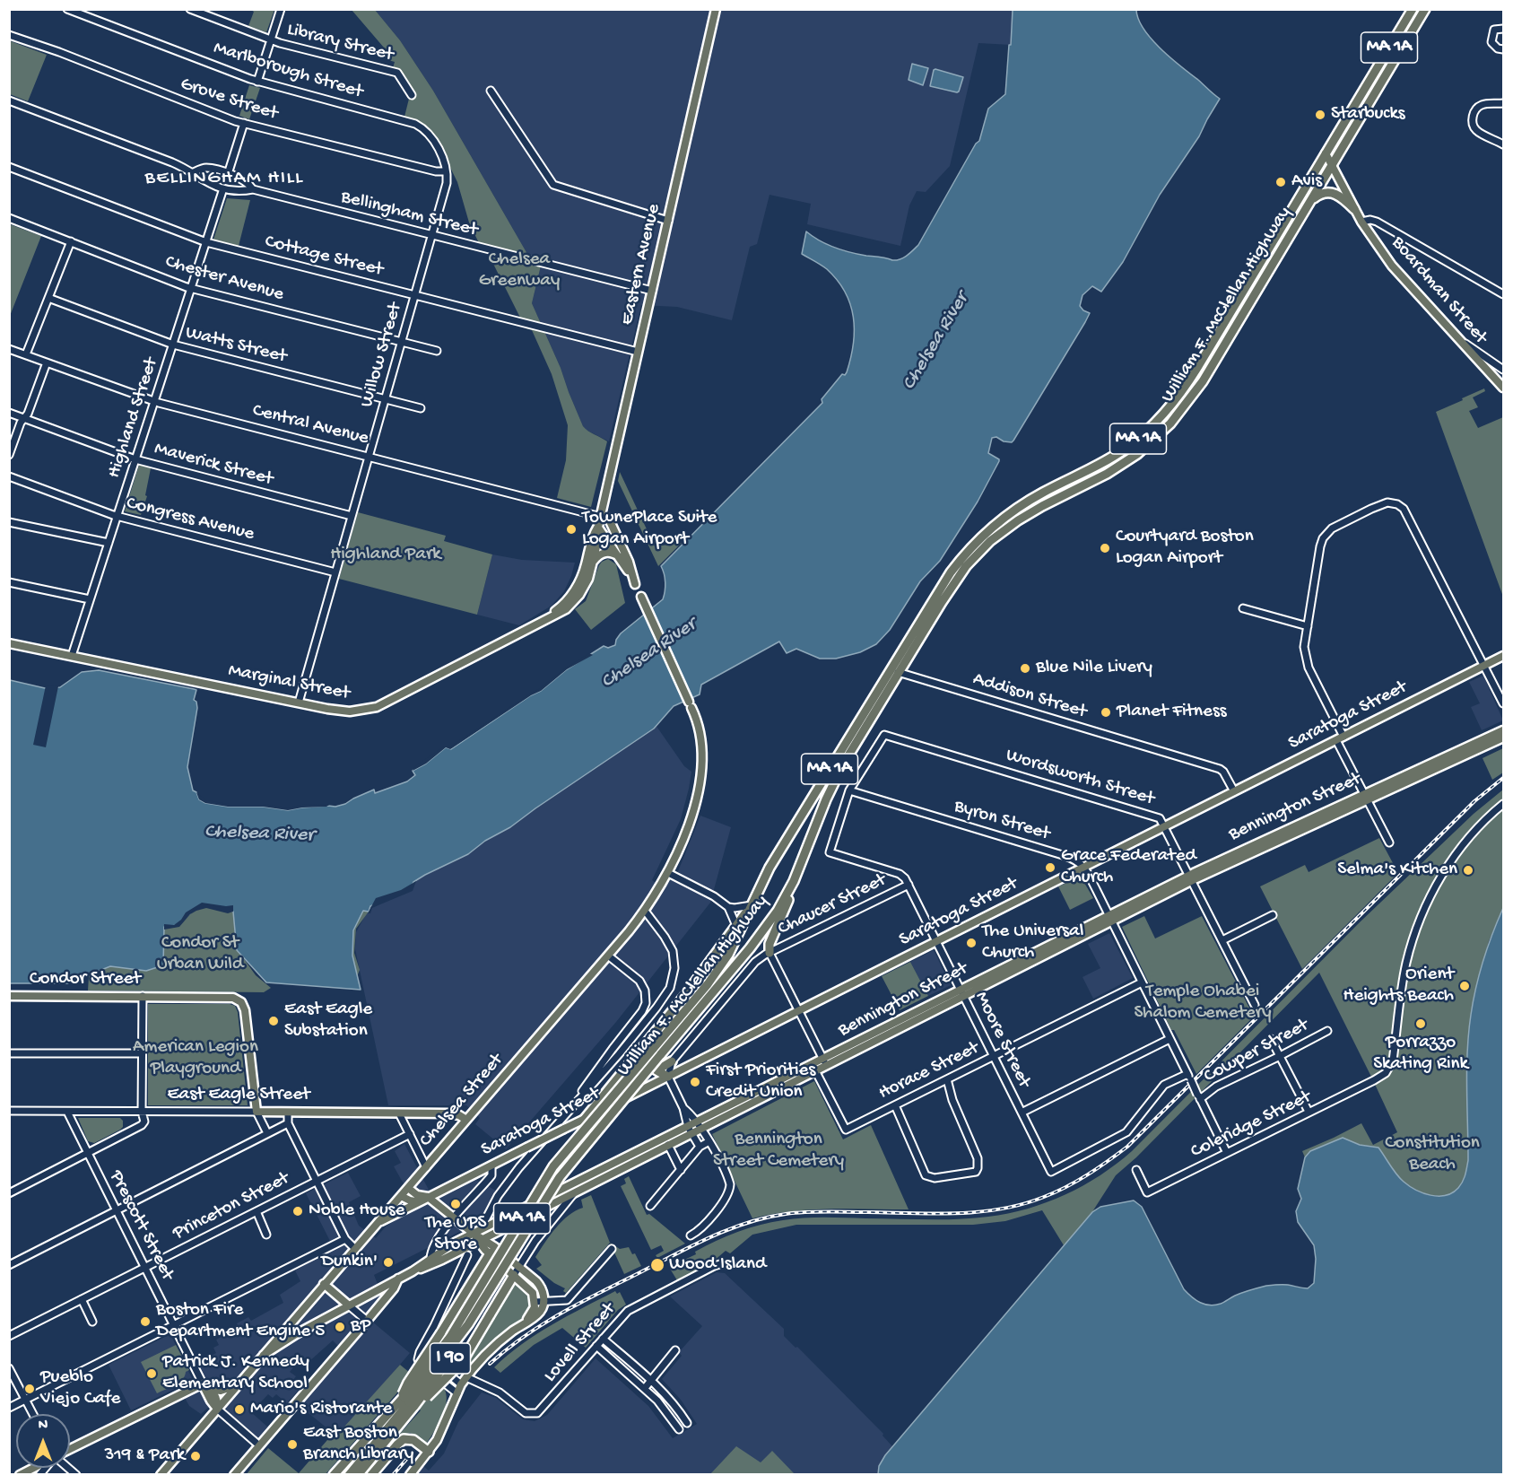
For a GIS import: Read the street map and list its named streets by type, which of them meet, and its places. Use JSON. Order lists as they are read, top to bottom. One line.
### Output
{"streets":{"highway":["MA 1A","William F. McClellan Highway"],"main road":["Eastern Avenue","Boardman Street","Marginal Street","Saratoga Street","Bennington Street","Condor Street","East Eagle Street","Chelsea Street","Prescott Street"],"street":["Library Street","Marlborough Street","Grove Street","Bellingham Street","Cottage Street","Chester Avenue","Watts Street","Willow Street","Highland Street","Central Avenue","Maverick Street","Congress Avenue","Addison Street","Wordsworth Street","Byron Street","Chaucer Street","Moore Street","Cowper Street","Horace Street","Coleridge Street","Princeton Street","Lovell Street"]},"crossings":[["Marlborough Street","Grove Street"],["Marlborough Street","Willow Street"],["Grove Street","Willow Street"],["Bellingham Street","Eastern Avenue"],["Bellingham Street","Willow Street"],["Bellingham Street","Highland Street"],["Cottage Street","Eastern Avenue"],["Cottage Street","Willow Street"],["Cottage Street","Highland Street"],["Eastern Avenue","Central Avenue"],["Eastern Avenue","Marginal Street"],["Eastern Avenue","Chelsea Street"],["Chester Avenue","Willow Street"],["Chester Avenue","Highland Street"],["Boardman Street","William F. McClellan Highway"],["William F. McClellan Highway","Addison Street"],["Watts Street","Willow Street"],["Watts Street","Highland Street"],["Willow Street","Central Avenue"],["Willow Street","Maverick Street"],["Willow Street","Congress Avenue"],["Willow Street","Marginal Street"],["Highland Street","Central Avenue"],["Highland Street","Maverick Street"],["Highland Street","Congress Avenue"],["Highland Street","Marginal Street"],["Central Avenue","Chelsea Street"],["Marginal Street","Chelsea Street"],["Addison Street","Saratoga Street"],["Saratoga Street","Wordsworth Street"],["Saratoga Street","Byron Street"],["Saratoga Street","Chaucer Street"],["Saratoga Street","Moore Street"],["Saratoga Street","Chelsea Street"],["Wordsworth Street","Bennington Street"],["Wordsworth Street","Byron Street"],["Wordsworth Street","Moore Street"],["Bennington Street","Moore Street"],["Bennington Street","Horace Street"],["Bennington Street","Chelsea Street"],["Byron Street","Moore Street"],["Chaucer Street","Moore Street"],["Condor Street","East Eagle Street"],["Moore Street","Cowper Street"],["Moore Street","Horace Street"],["East Eagle Street","Chelsea Street"],["East Eagle Street","Prescott Street"],["Chelsea Street","Prescott Street"],["Princeton Street","Prescott Street"]],"districts":["BELLINGHAM HILL"],"water":["Chelsea River"],"parks":["Chelsea Greenway","Highland Park","Condor St Urban Wild","Temple Ohabei Shalom Cemetery","American Legion Playground","Bennington Street Cemetery","Constitution Beach"],"places":["Starbucks","Avis","TownePlace Suite Logan Airport","Courtyard Boston Logan Airport","Blue Nile Livery","Planet Fitness","Grace Federated Church","Selma's Kitchen","The Universal Church","Orient Heights Beach","East Eagle Substation","Porrazzo Skating Rink","First Priorities Credit Union","The UPS Store","Noble House","Dunkin'","Wood Island","Boston Fire Department Engine 5","BP","Patrick J. Kennedy Elementary School","Pueblo Viejo Cafe","Mario's Ristorante","East Boston Branch Library","319 & Park"],"north":"top"}
